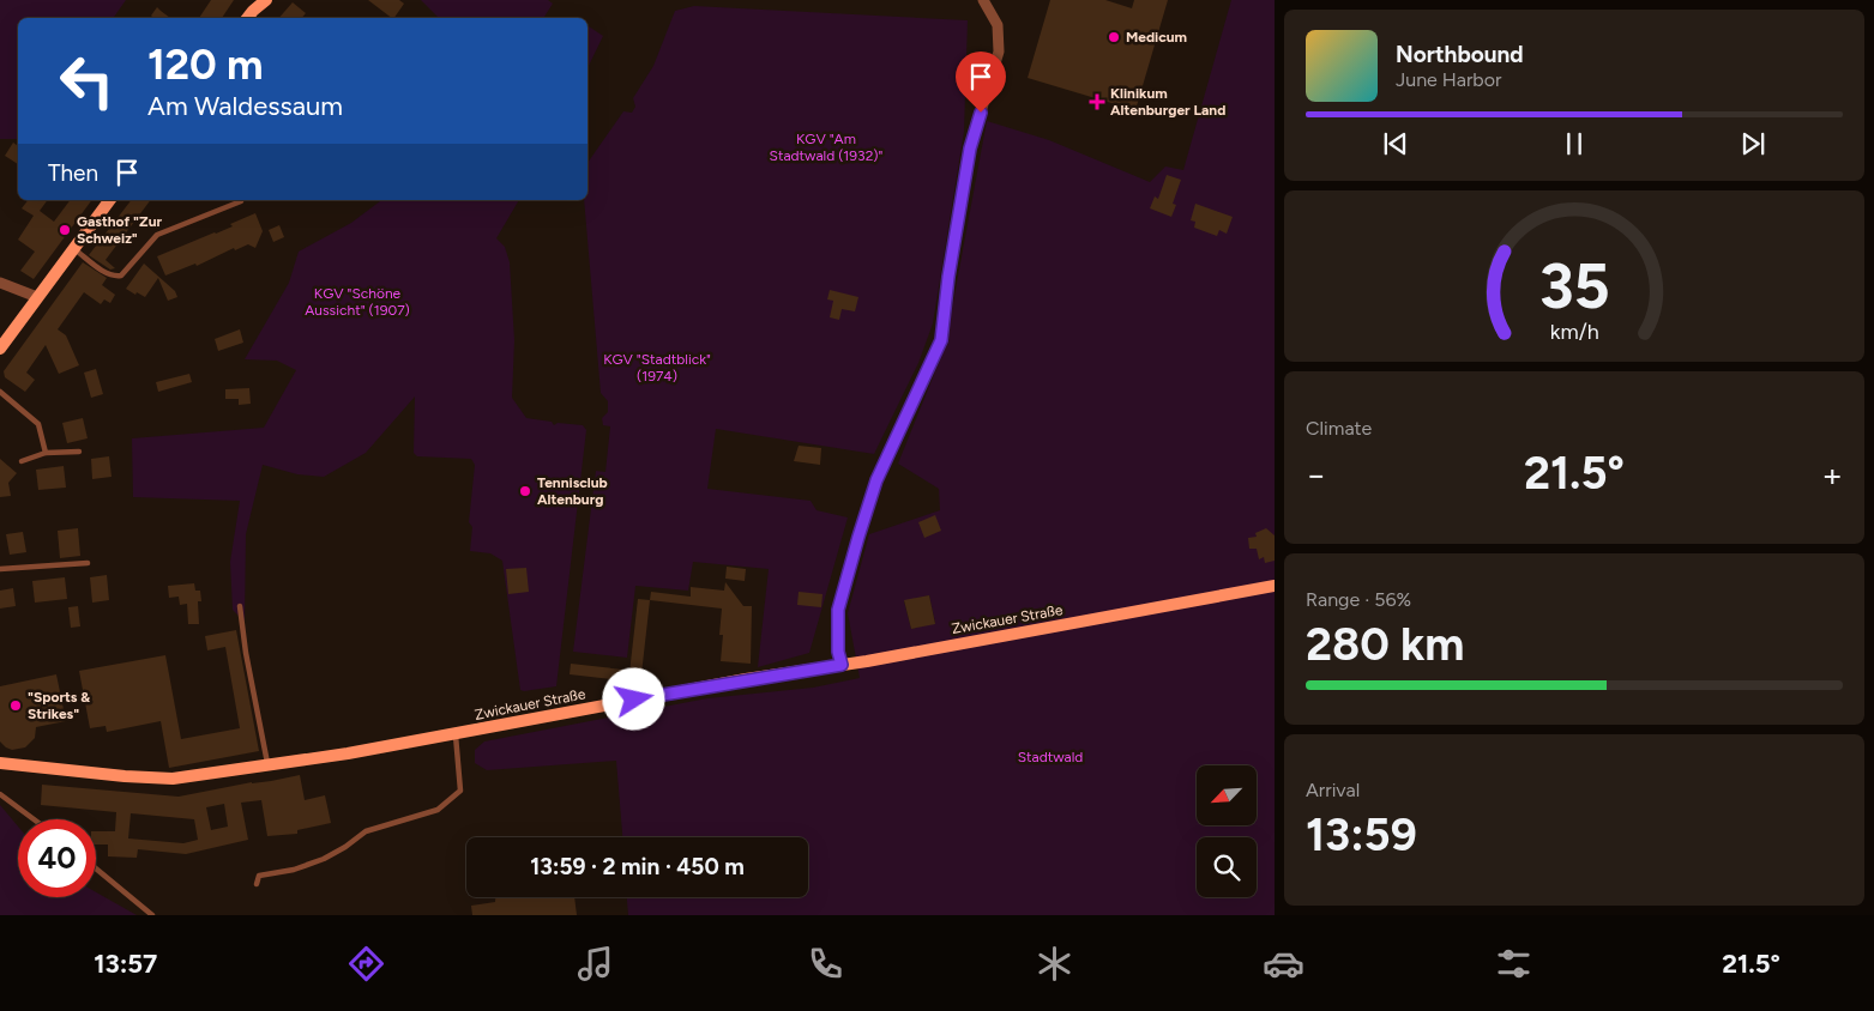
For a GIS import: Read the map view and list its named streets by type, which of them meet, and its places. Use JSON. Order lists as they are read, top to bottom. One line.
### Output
{"streets":{"street":["Zwickauer Straße"]},"parks":["KGV \"Am Stadtwald (1932)\"","KGV \"Schöne Aussicht\" (1907)","KGV \"Stadtblick\" (1974)","Stadtwald"],"places":{"other":["Medicum","Gasthof \"Zur Schweiz\"","Tennisclub Altenburg","\"Sports & Strikes\""],"health":["Klinikum Altenburger Land"]},"north":"bottom left","page":{"turn":["120 m","Am Waldessaum"],"song":["Northbound","June Harbor"],"then":"Then","tile":["Climate",["Range · 56%","280 km"],["Arrival","13:59"]],"heat":["−","21.5°","+"],"limit":"40","trip":"13:59 · 2 min · 450 m","tabs":["13:57","21.5°"],"gauge":["35","km/h"]}}
